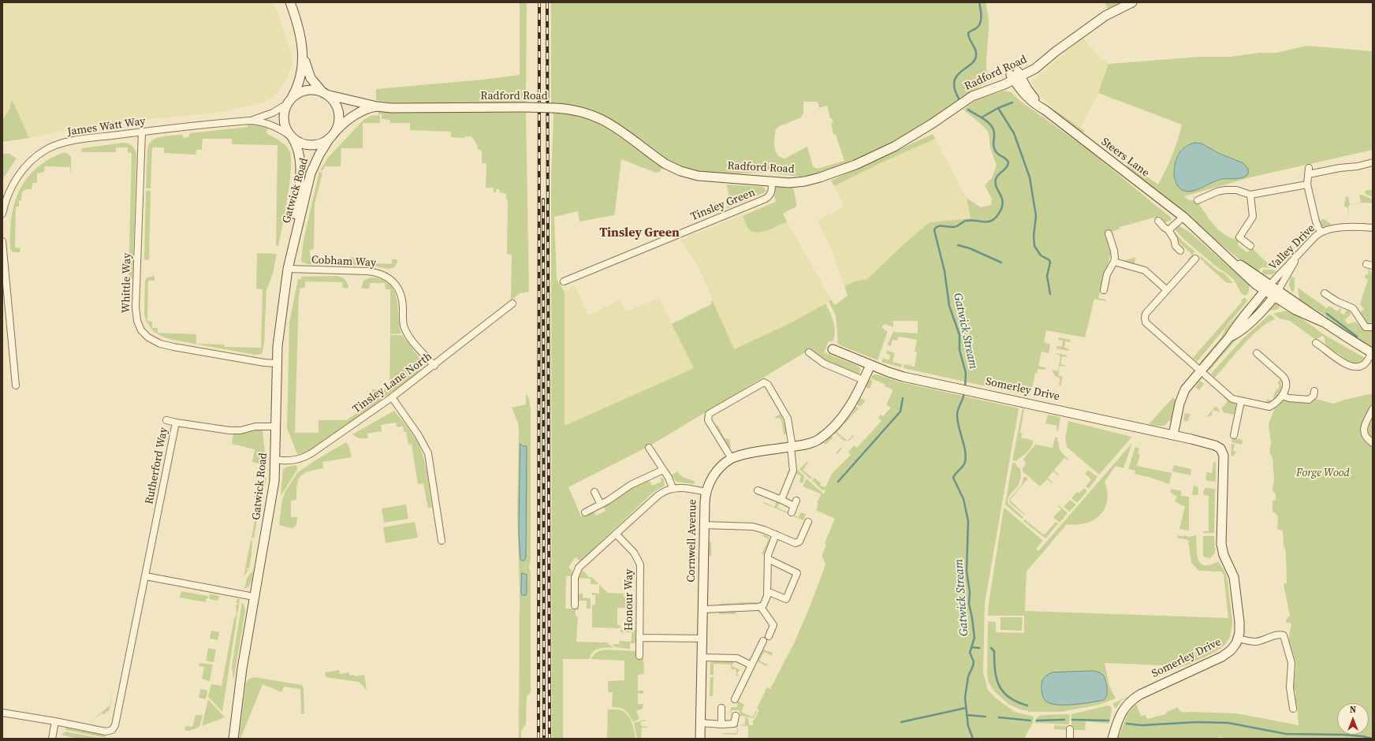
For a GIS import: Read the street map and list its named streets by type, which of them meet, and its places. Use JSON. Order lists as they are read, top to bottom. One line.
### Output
{"streets":{"street":["Radford Road","James Watt Way","Steers Lane","Gatwick Road","Tinsley Green","Valley Drive","Cobham Way","Whittle Way","Tinsley Lane North","Somerley Drive","Rutherford Way","Cornwell Avenue","Honour Way"]},"crossings":[["Radford Road","James Watt Way"],["Radford Road","Steers Lane"],["Radford Road","Gatwick Road"],["Radford Road","Tinsley Green"],["James Watt Way","Gatwick Road"],["James Watt Way","Whittle Way"],["Steers Lane","Valley Drive"],["Gatwick Road","Cobham Way"],["Gatwick Road","Whittle Way"],["Gatwick Road","Tinsley Lane North"],["Gatwick Road","Rutherford Way"],["Cobham Way","Tinsley Lane North"],["Somerley Drive","Cornwell Avenue"],["Cornwell Avenue","Honour Way"]],"districts":["Tinsley Green"],"water":["Gatwick Stream"],"parks":["Forge Wood"],"north":"top"}
